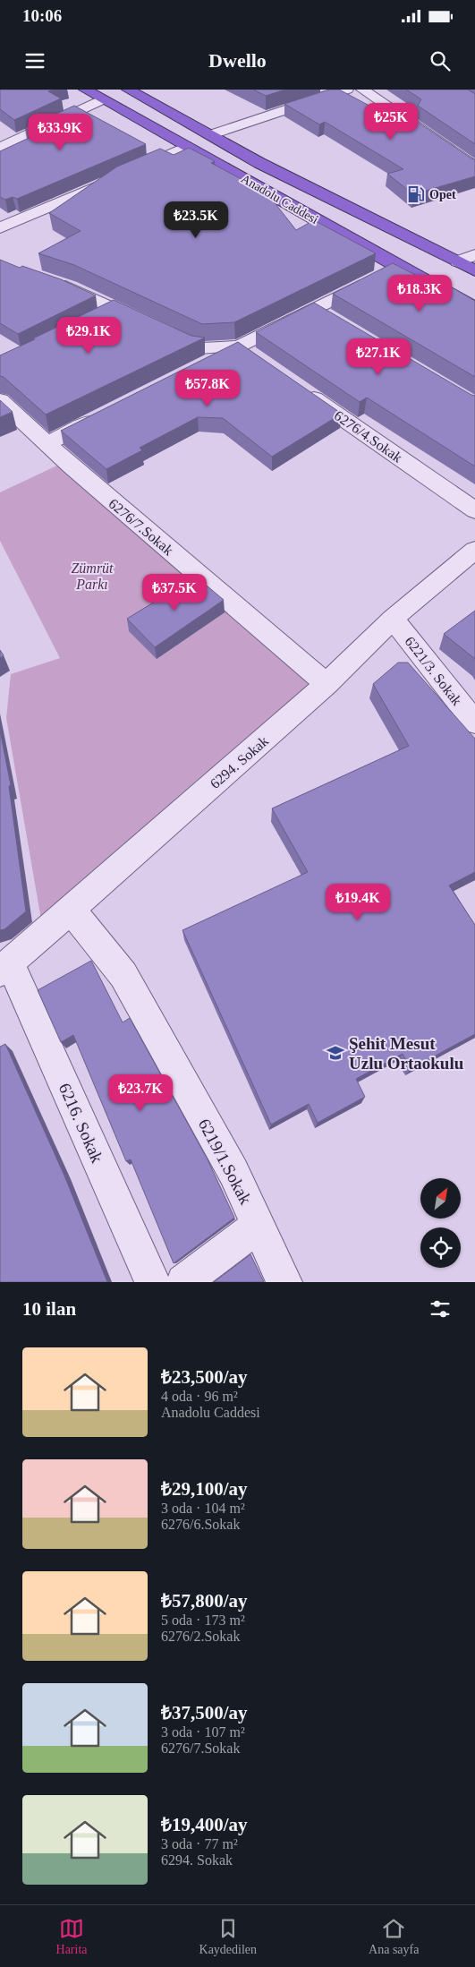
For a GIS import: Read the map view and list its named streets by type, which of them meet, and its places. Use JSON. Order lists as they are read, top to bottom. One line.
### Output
{"streets":{"highway":["Anadolu Caddesi"],"street":["6276/4.Sokak","6276/7.Sokak","6221/3. Sokak","6294. Sokak","6216. Sokak","6219/1.Sokak"]},"crossings":[["6276/7.Sokak","6294. Sokak"],["6221/3. Sokak","6294. Sokak"],["6294. Sokak","6216. Sokak"],["6294. Sokak","6219/1.Sokak"]],"parks":["Zümrüt Parkı"],"places":{"fuel station":["Opet"],"school or university":["Şehit Mesut Uzlu Ortaokulu"]},"north":"top right","page":{"status":"10:06","header":"Dwello","price":["₺25K","₺33.9K","₺23.5K","₺18.3K","₺29.1K","₺27.1K","₺57.8K","₺37.5K","₺19.4K","₺23.7K"],"heading":"10 ilan","list":[{"name":"₺23,500/ay","note":"4 oda · 96 m² · Anadolu Caddesi"},{"name":"₺29,100/ay","note":"3 oda · 104 m² · 6276/6.Sokak"},{"name":"₺57,800/ay","note":"5 oda · 173 m² · 6276/2.Sokak"},{"name":"₺37,500/ay","note":"3 oda · 107 m² · 6276/7.Sokak"},{"name":"₺19,400/ay","note":"3 oda · 77 m² · 6294. Sokak"}],"tabs":["Harita","Kaydedilen","Ana sayfa"]}}
